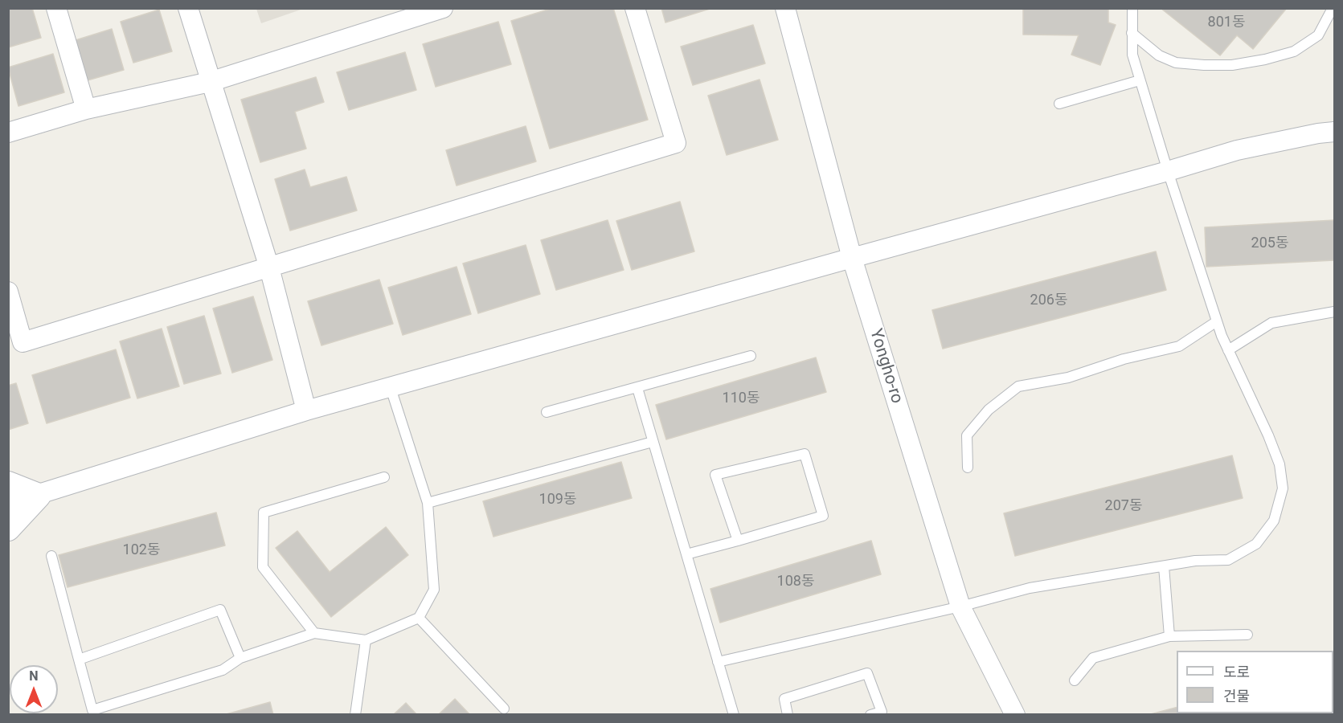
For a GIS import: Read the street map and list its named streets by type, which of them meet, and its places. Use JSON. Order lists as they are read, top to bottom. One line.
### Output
{"streets":{"street":["Yongho-ro"]},"house_numbers":["801동","205동","206동","110동","109동","207동","102동","108동"],"legend":["도로","건물"],"north":"top"}
